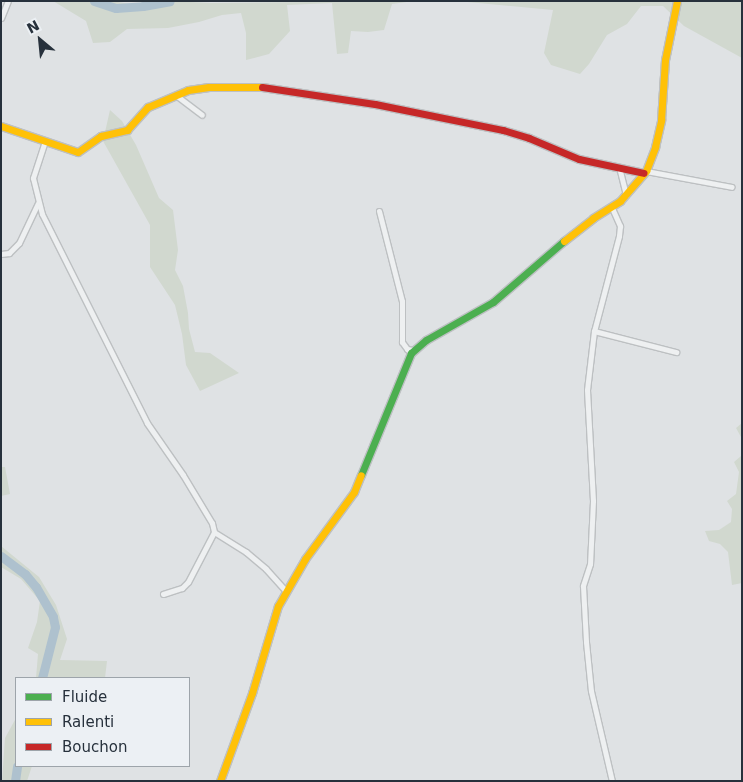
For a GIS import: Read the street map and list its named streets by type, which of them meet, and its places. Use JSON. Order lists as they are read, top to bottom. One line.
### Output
{"legend":["Fluide","Ralenti","Bouchon"],"north":"top left"}
